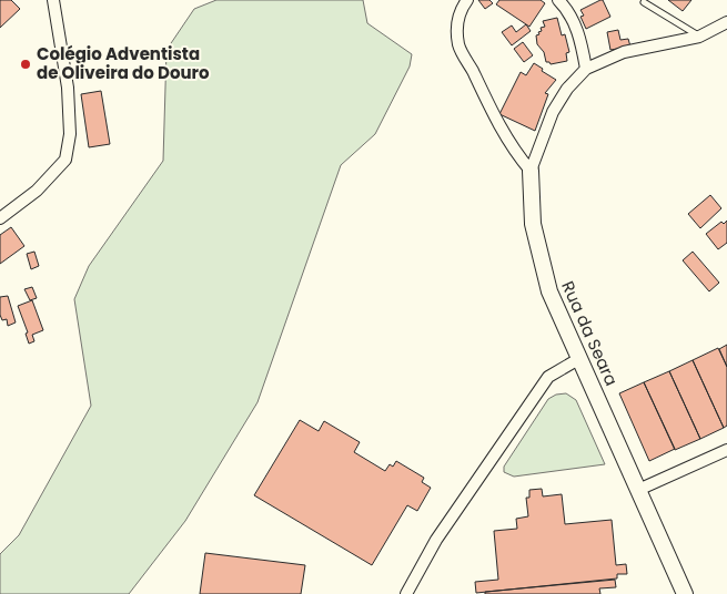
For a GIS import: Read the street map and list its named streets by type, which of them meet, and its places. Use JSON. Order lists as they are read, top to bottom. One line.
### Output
{"streets":{"street":["Rua da Seara"]},"places":["Colégio Adventista de Oliveira do Douro"]}
